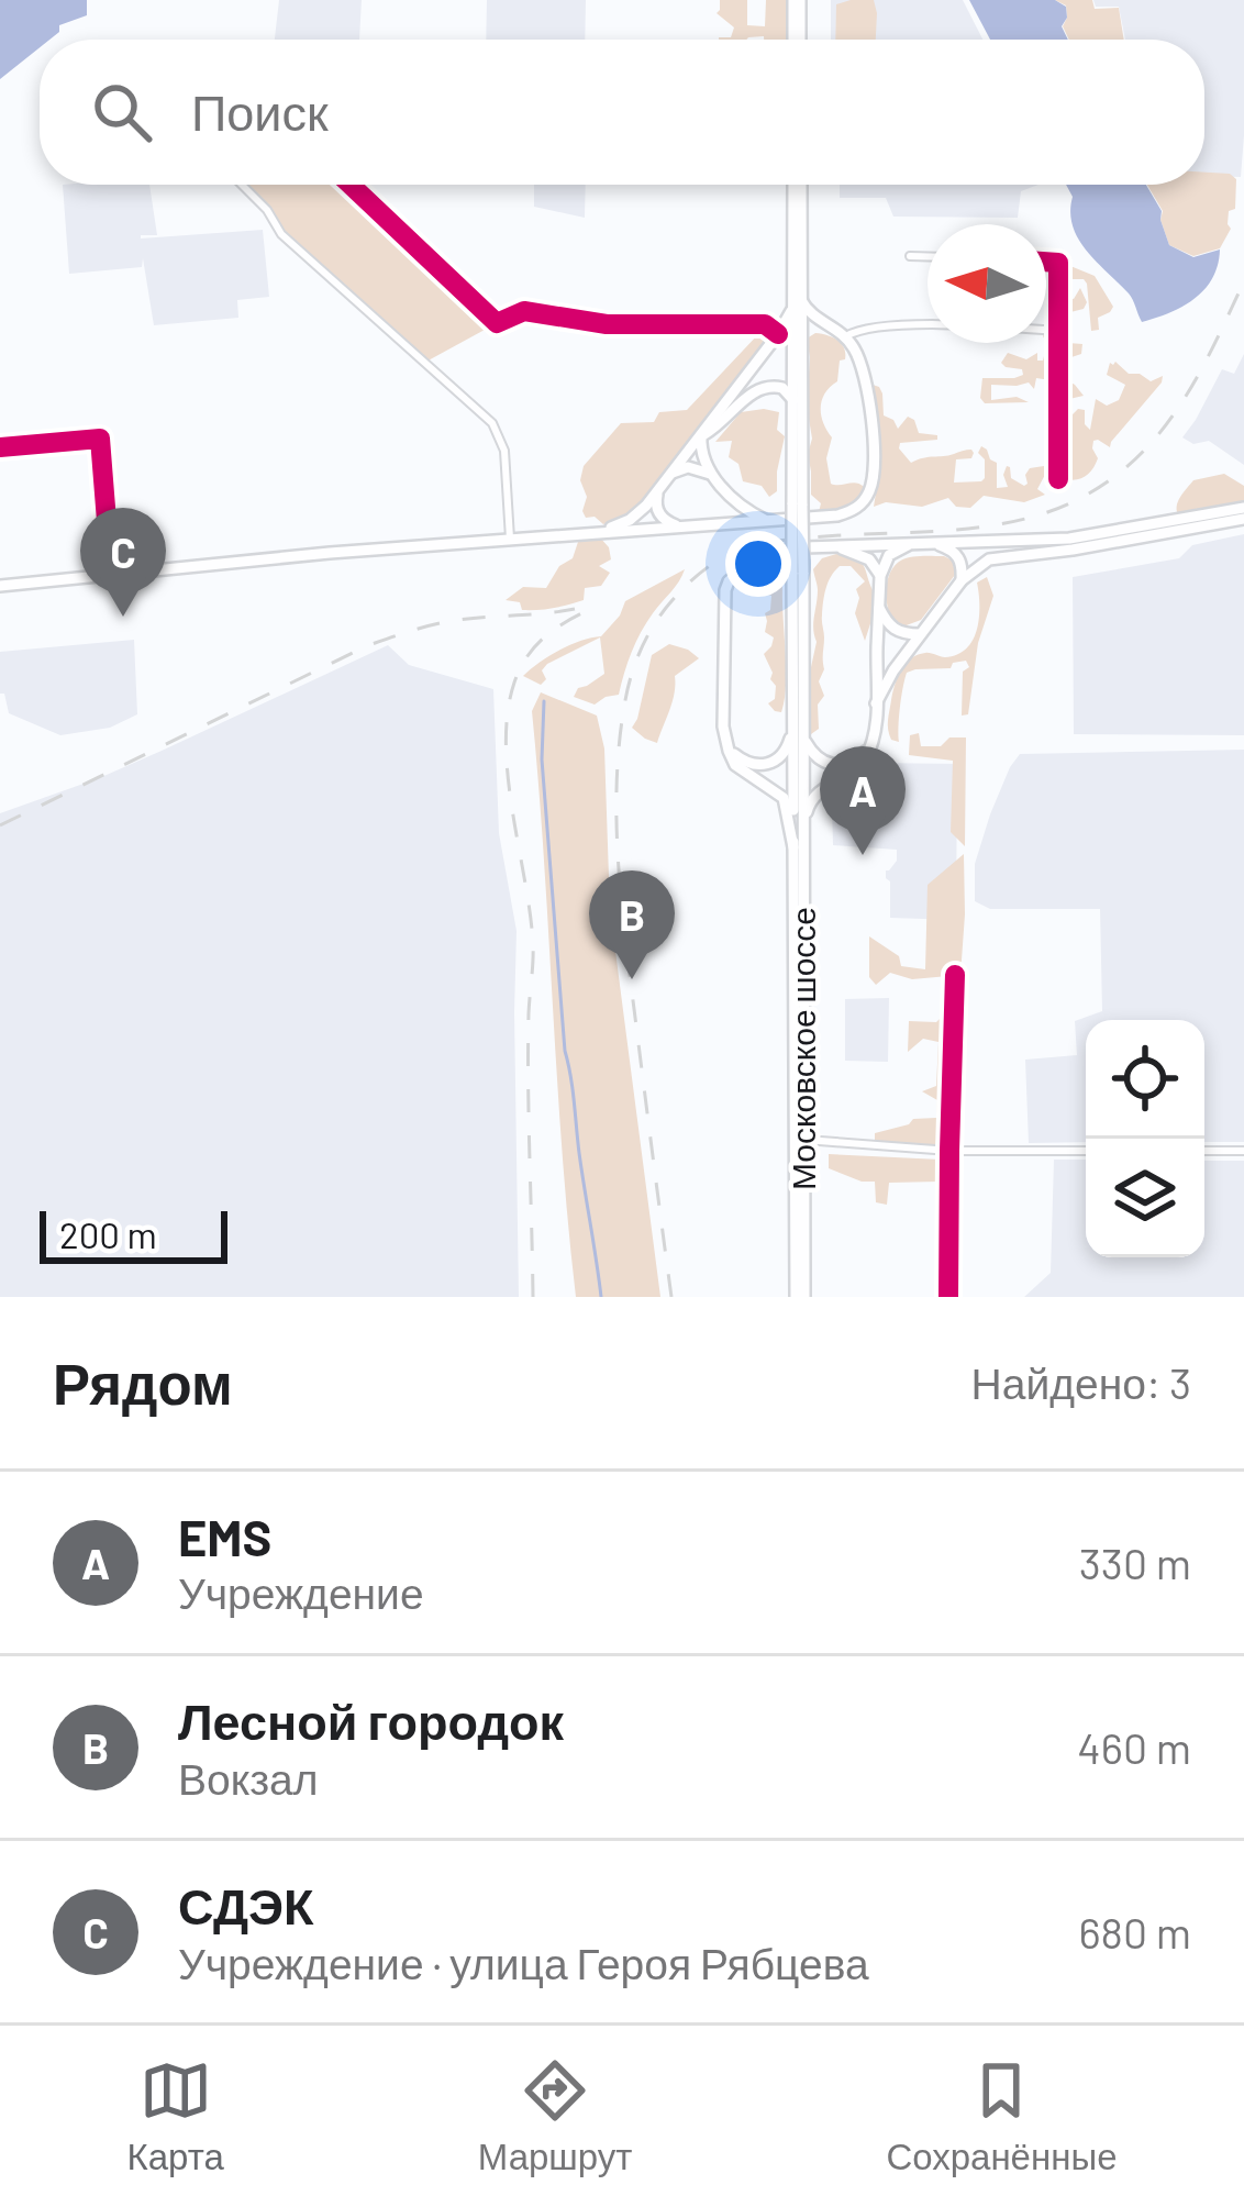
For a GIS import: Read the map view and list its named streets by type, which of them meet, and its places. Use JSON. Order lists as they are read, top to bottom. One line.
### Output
{"streets":{"main road":["Московское шоссе"]},"scale_bar":"200 m","north":"left","page":{"search":"Поиск","pins":["C","A","B"],"scale":"200 m","heading":["Рядом","Найдено: 3"],"list":[{"mark":"A","name":"EMS","note":"Учреждение","value":"330 m"},{"mark":"B","name":"Лесной городок","note":"Вокзал","value":"460 m"},{"mark":"C","name":"СДЭК","note":"Учреждение · улица Героя Рябцева","value":"680 m"}],"nav":["Карта","Маршрут","Сохранённые"]}}
